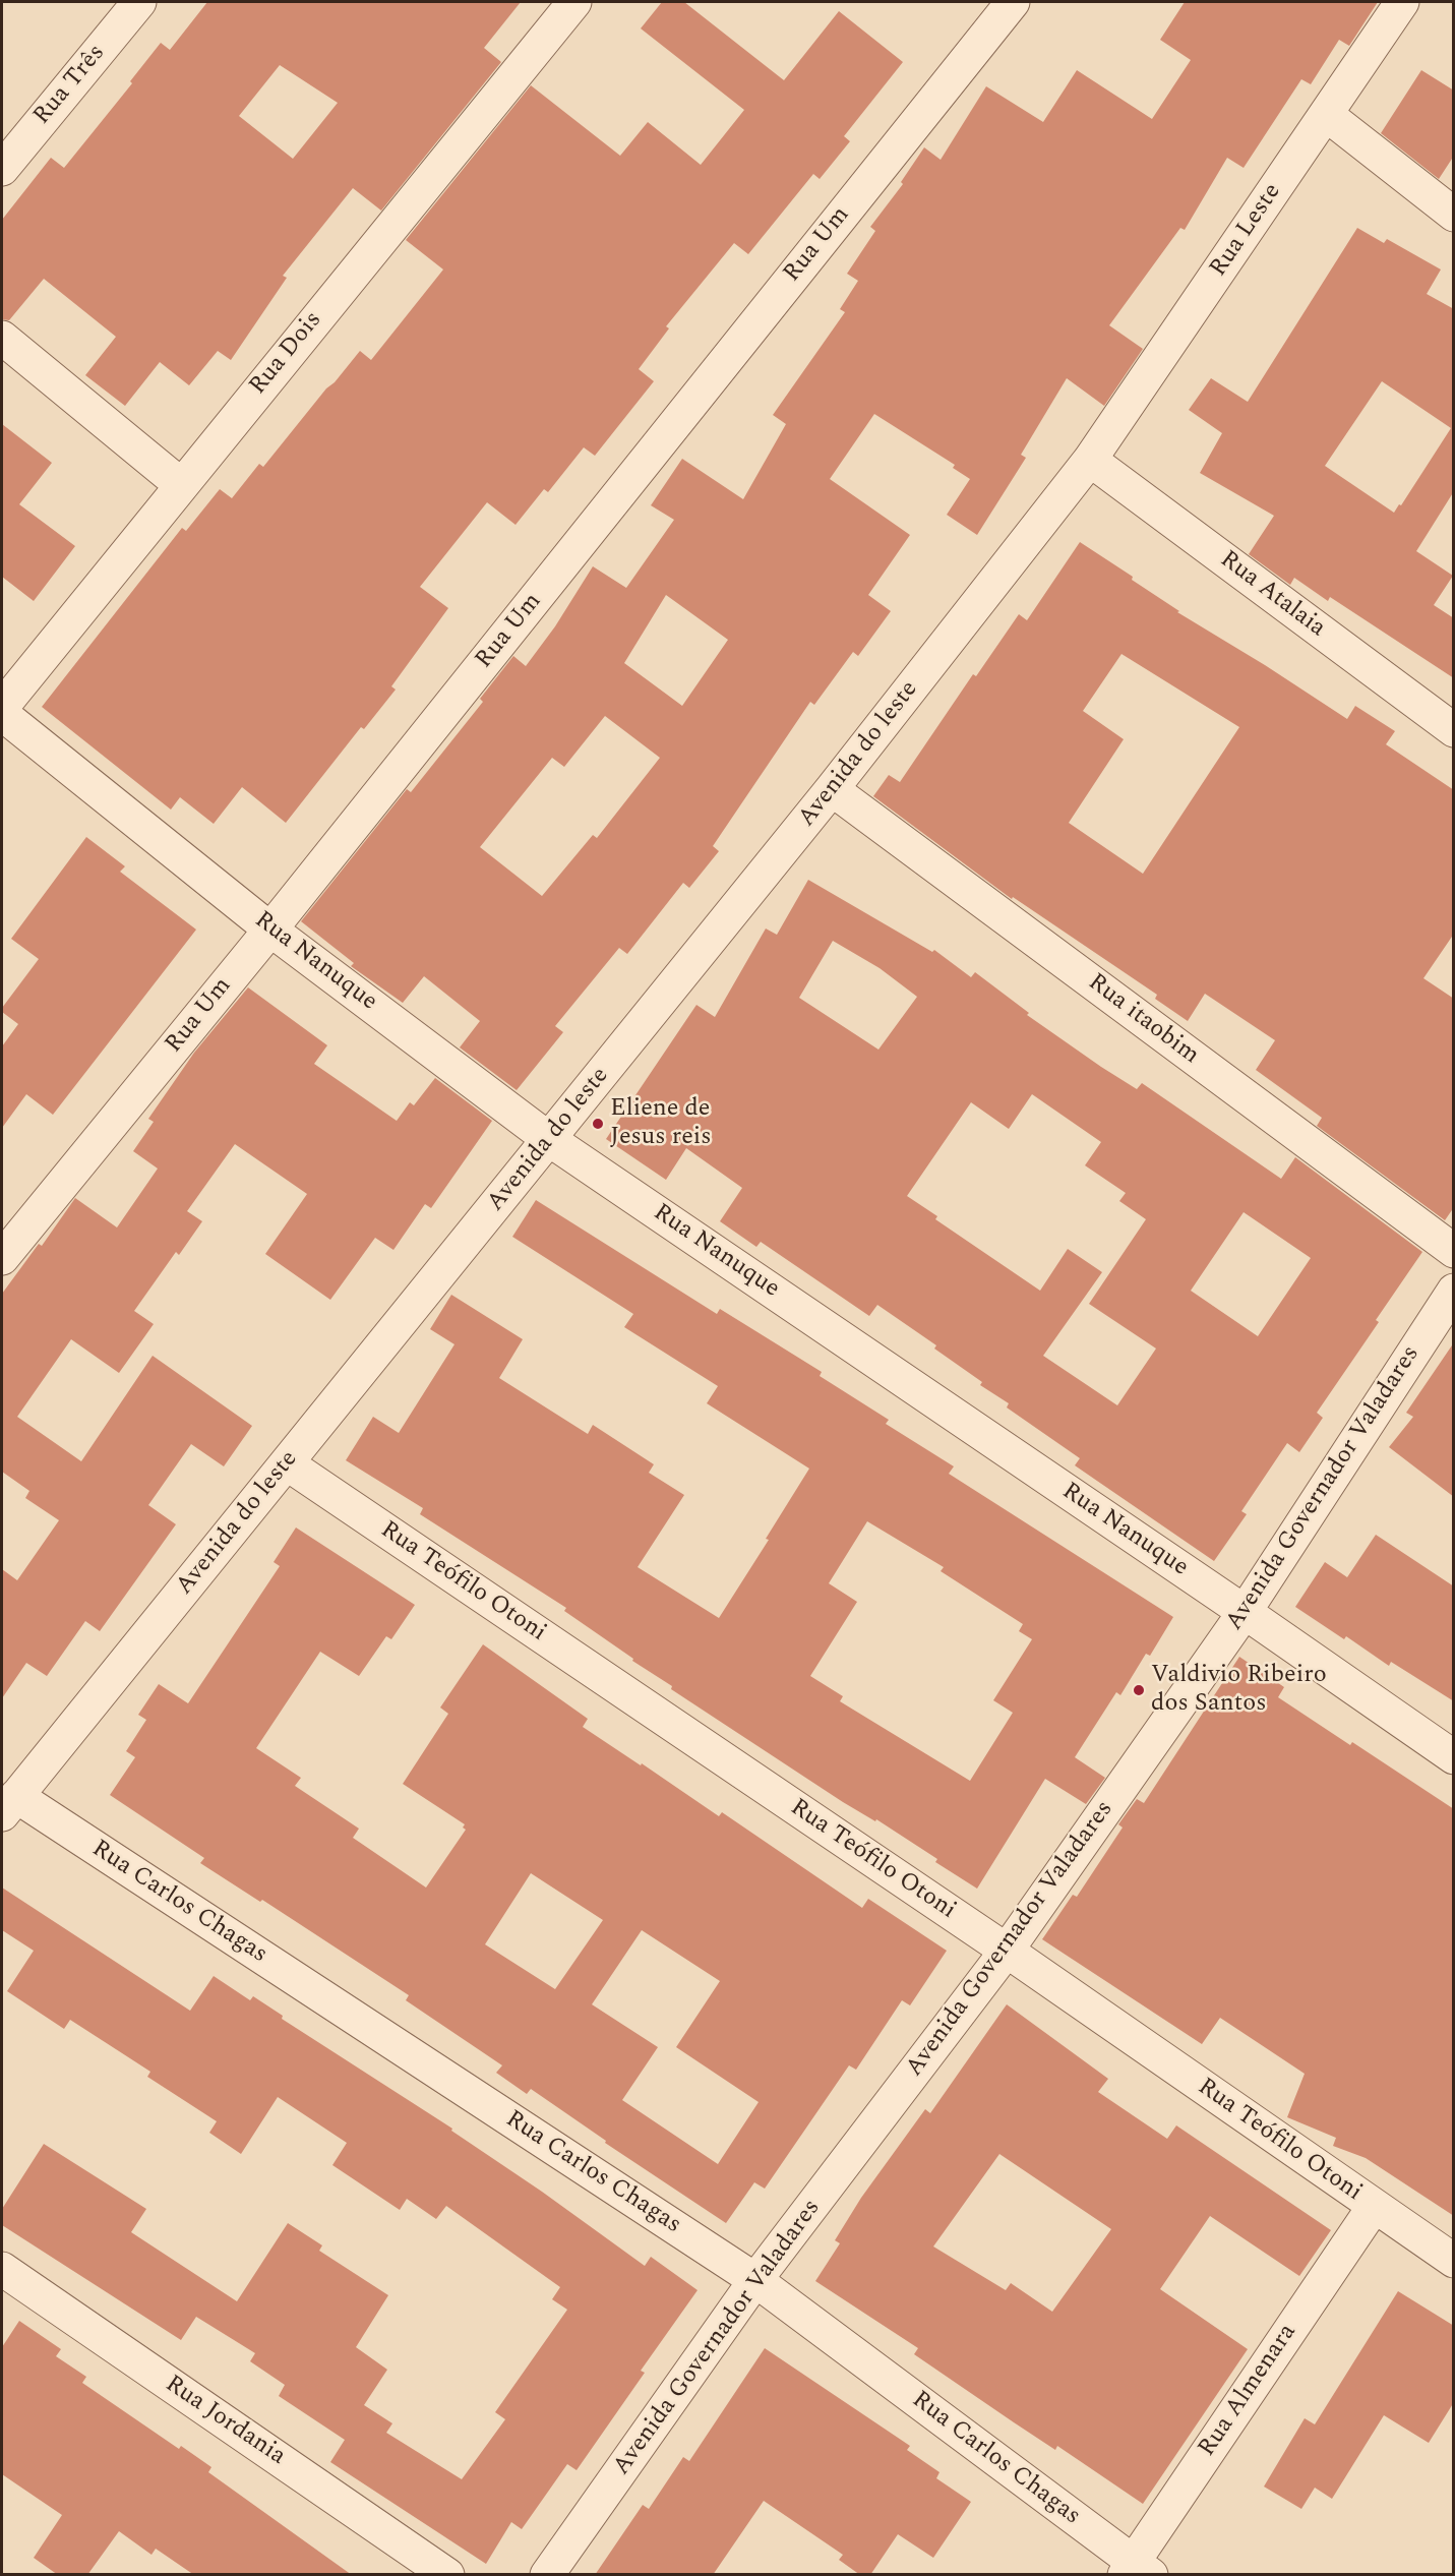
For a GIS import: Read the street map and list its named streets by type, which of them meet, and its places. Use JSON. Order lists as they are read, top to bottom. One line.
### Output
{"streets":{"street":["Rua Três","Rua Leste","Rua Um","Rua Dois","Rua Atalaia","Avenida do leste","Rua Nanuque","Rua itaobim","Avenida Governador Valadares","Rua Teófilo Otoni","Rua Carlos Chagas","Rua Almenara","Rua Jordania"]},"crossings":[["Rua Leste","Rua Atalaia"],["Rua Leste","Avenida do leste"],["Rua Um","Rua Nanuque"],["Rua Atalaia","Avenida do leste"],["Avenida do leste","Rua Nanuque"],["Avenida do leste","Rua itaobim"],["Avenida do leste","Rua Teófilo Otoni"],["Avenida do leste","Rua Carlos Chagas"],["Rua Nanuque","Avenida Governador Valadares"],["Avenida Governador Valadares","Rua Teófilo Otoni"],["Avenida Governador Valadares","Rua Carlos Chagas"],["Rua Teófilo Otoni","Rua Almenara"],["Rua Carlos Chagas","Rua Almenara"]],"places":["Eliene de Jesus reis","Valdivio Ribeiro dos Santos"]}
